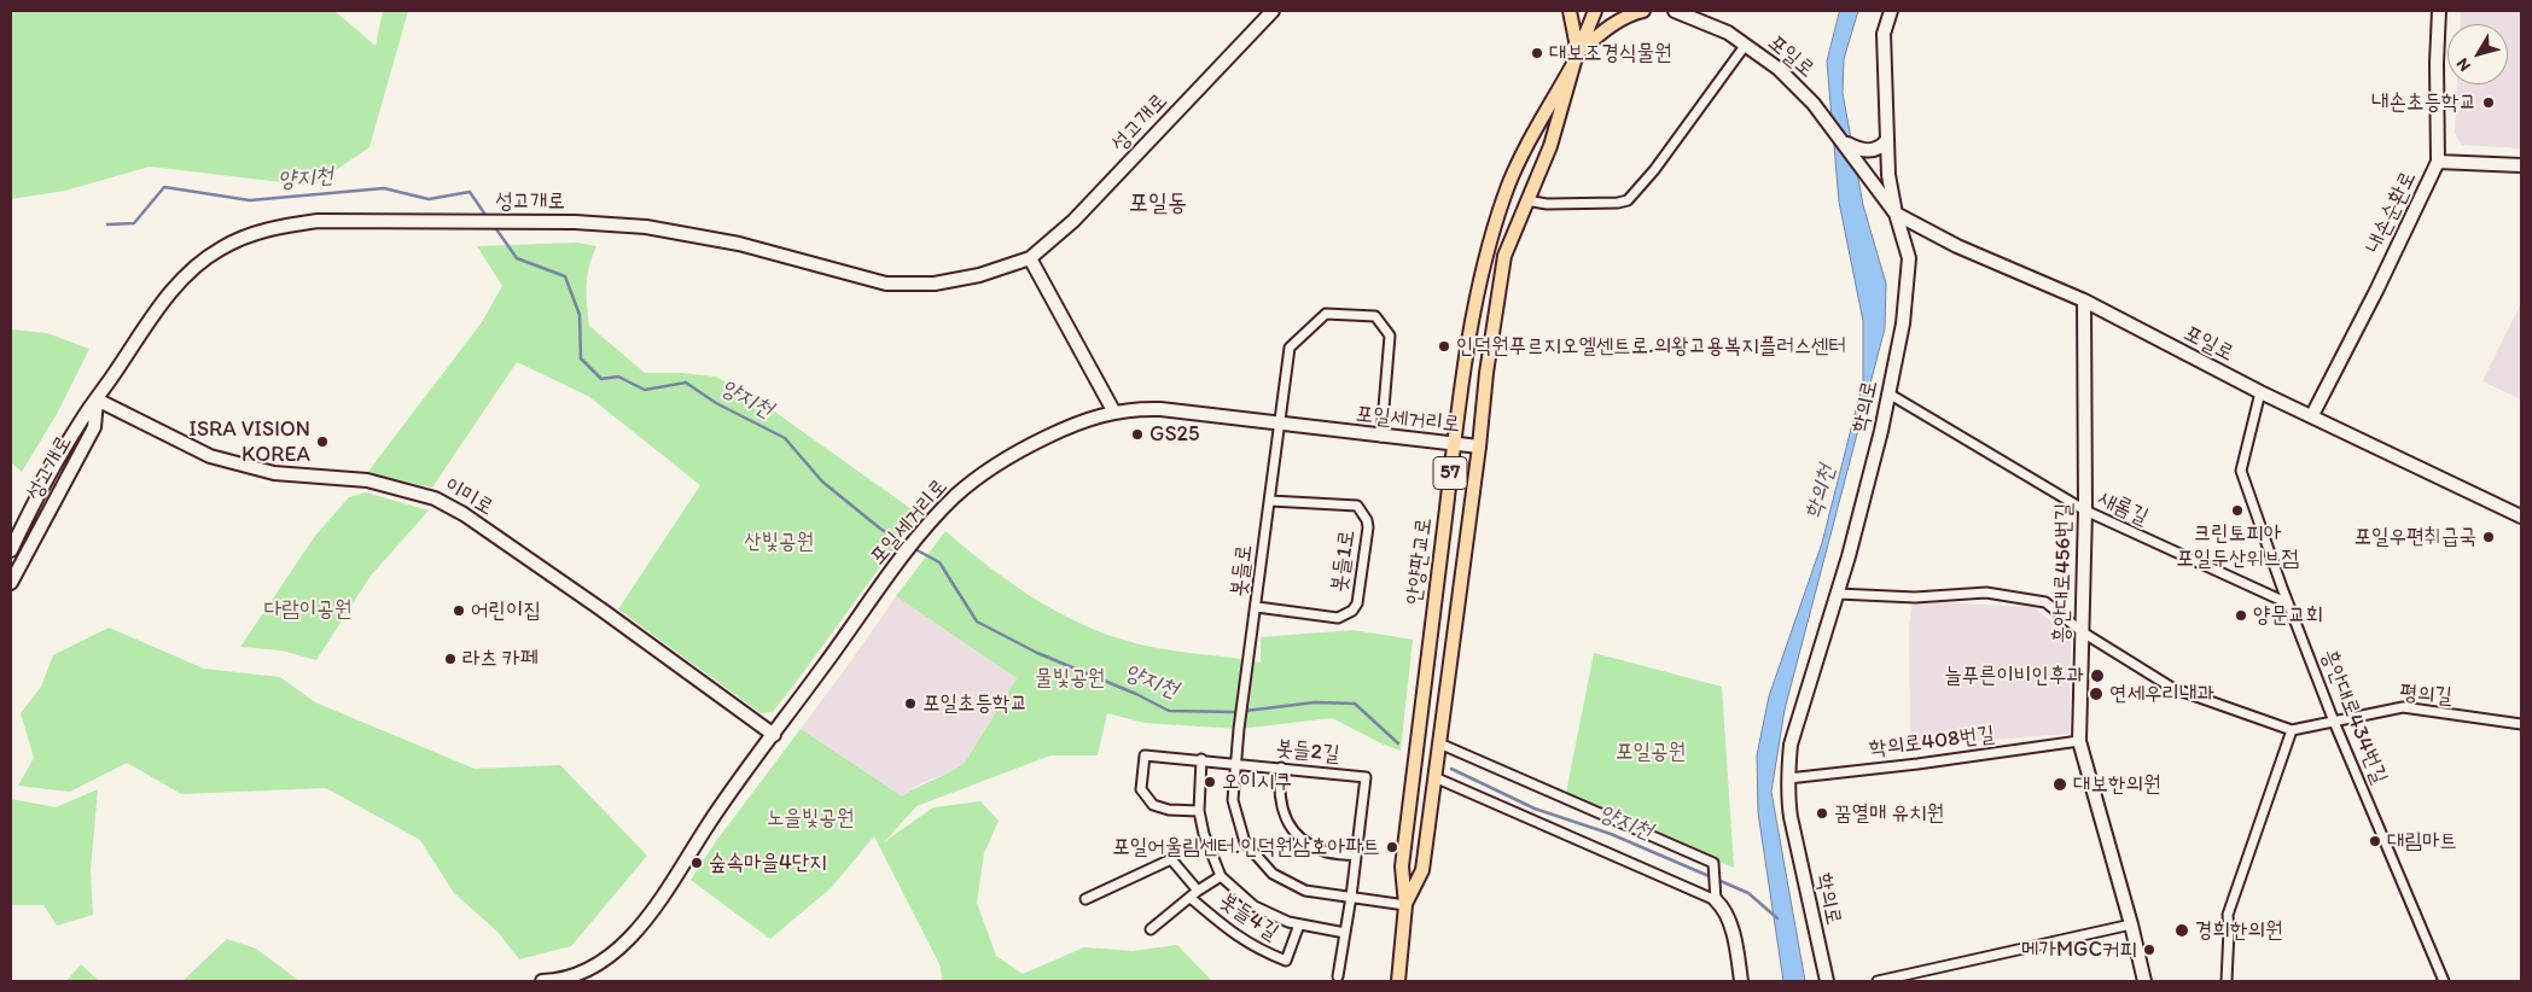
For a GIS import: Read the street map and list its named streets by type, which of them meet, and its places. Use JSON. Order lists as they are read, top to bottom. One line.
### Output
{"streets":{"main road":["57","안양판교로"],"street":["포일로","성고개로","내손순환로","학의로","포일세거리로","이미로","새롬길","봇들1로","봇들로","흥안대로456번길","평의길","흥안대로434번길","학의로408번길","봇들2길","봇들4길"]},"crossings":[["포일로","내손순환로"],["포일로","학의로"],["포일로","흥안대로456번길"],["포일로","흥안대로434번길"],["성고개로","이미로"],["학의로","새롬길"],["학의로","학의로408번길"],["포일세거리로","이미로"],["포일세거리로","안양판교로"],["포일세거리로","봇들로"],["새롬길","흥안대로456번길"],["새롬길","흥안대로434번길"],["봇들1로","봇들로"],["안양판교로","봇들로"],["봇들로","봇들2길"],["흥안대로456번길","학의로408번길"],["평의길","흥안대로434번길"]],"districts":["포일동"],"water":["양지천","학의천"],"parks":["산빛공원","다람이공원","물빛공원","포일공원","노을빛공원"],"places":["대보조경식물원","내손초등학교","인덕원푸르지오엘센트로.의왕고용복지플러스센터","GS25","ISRA VISION KOREA","크린토피아 포일두산위브점","포일우편취급국","어린이집","양문교회","라츠 카페","늘푸른이비인후과","연세우리내과","포일초등학교","오이시쿠","대보한의원","꿈열매 유치원","대림마트","포일어울림센터.인덕원삼호아파트","숲속마을4단지","경희한의원","메가MGC커피"],"north":"bottom left"}
